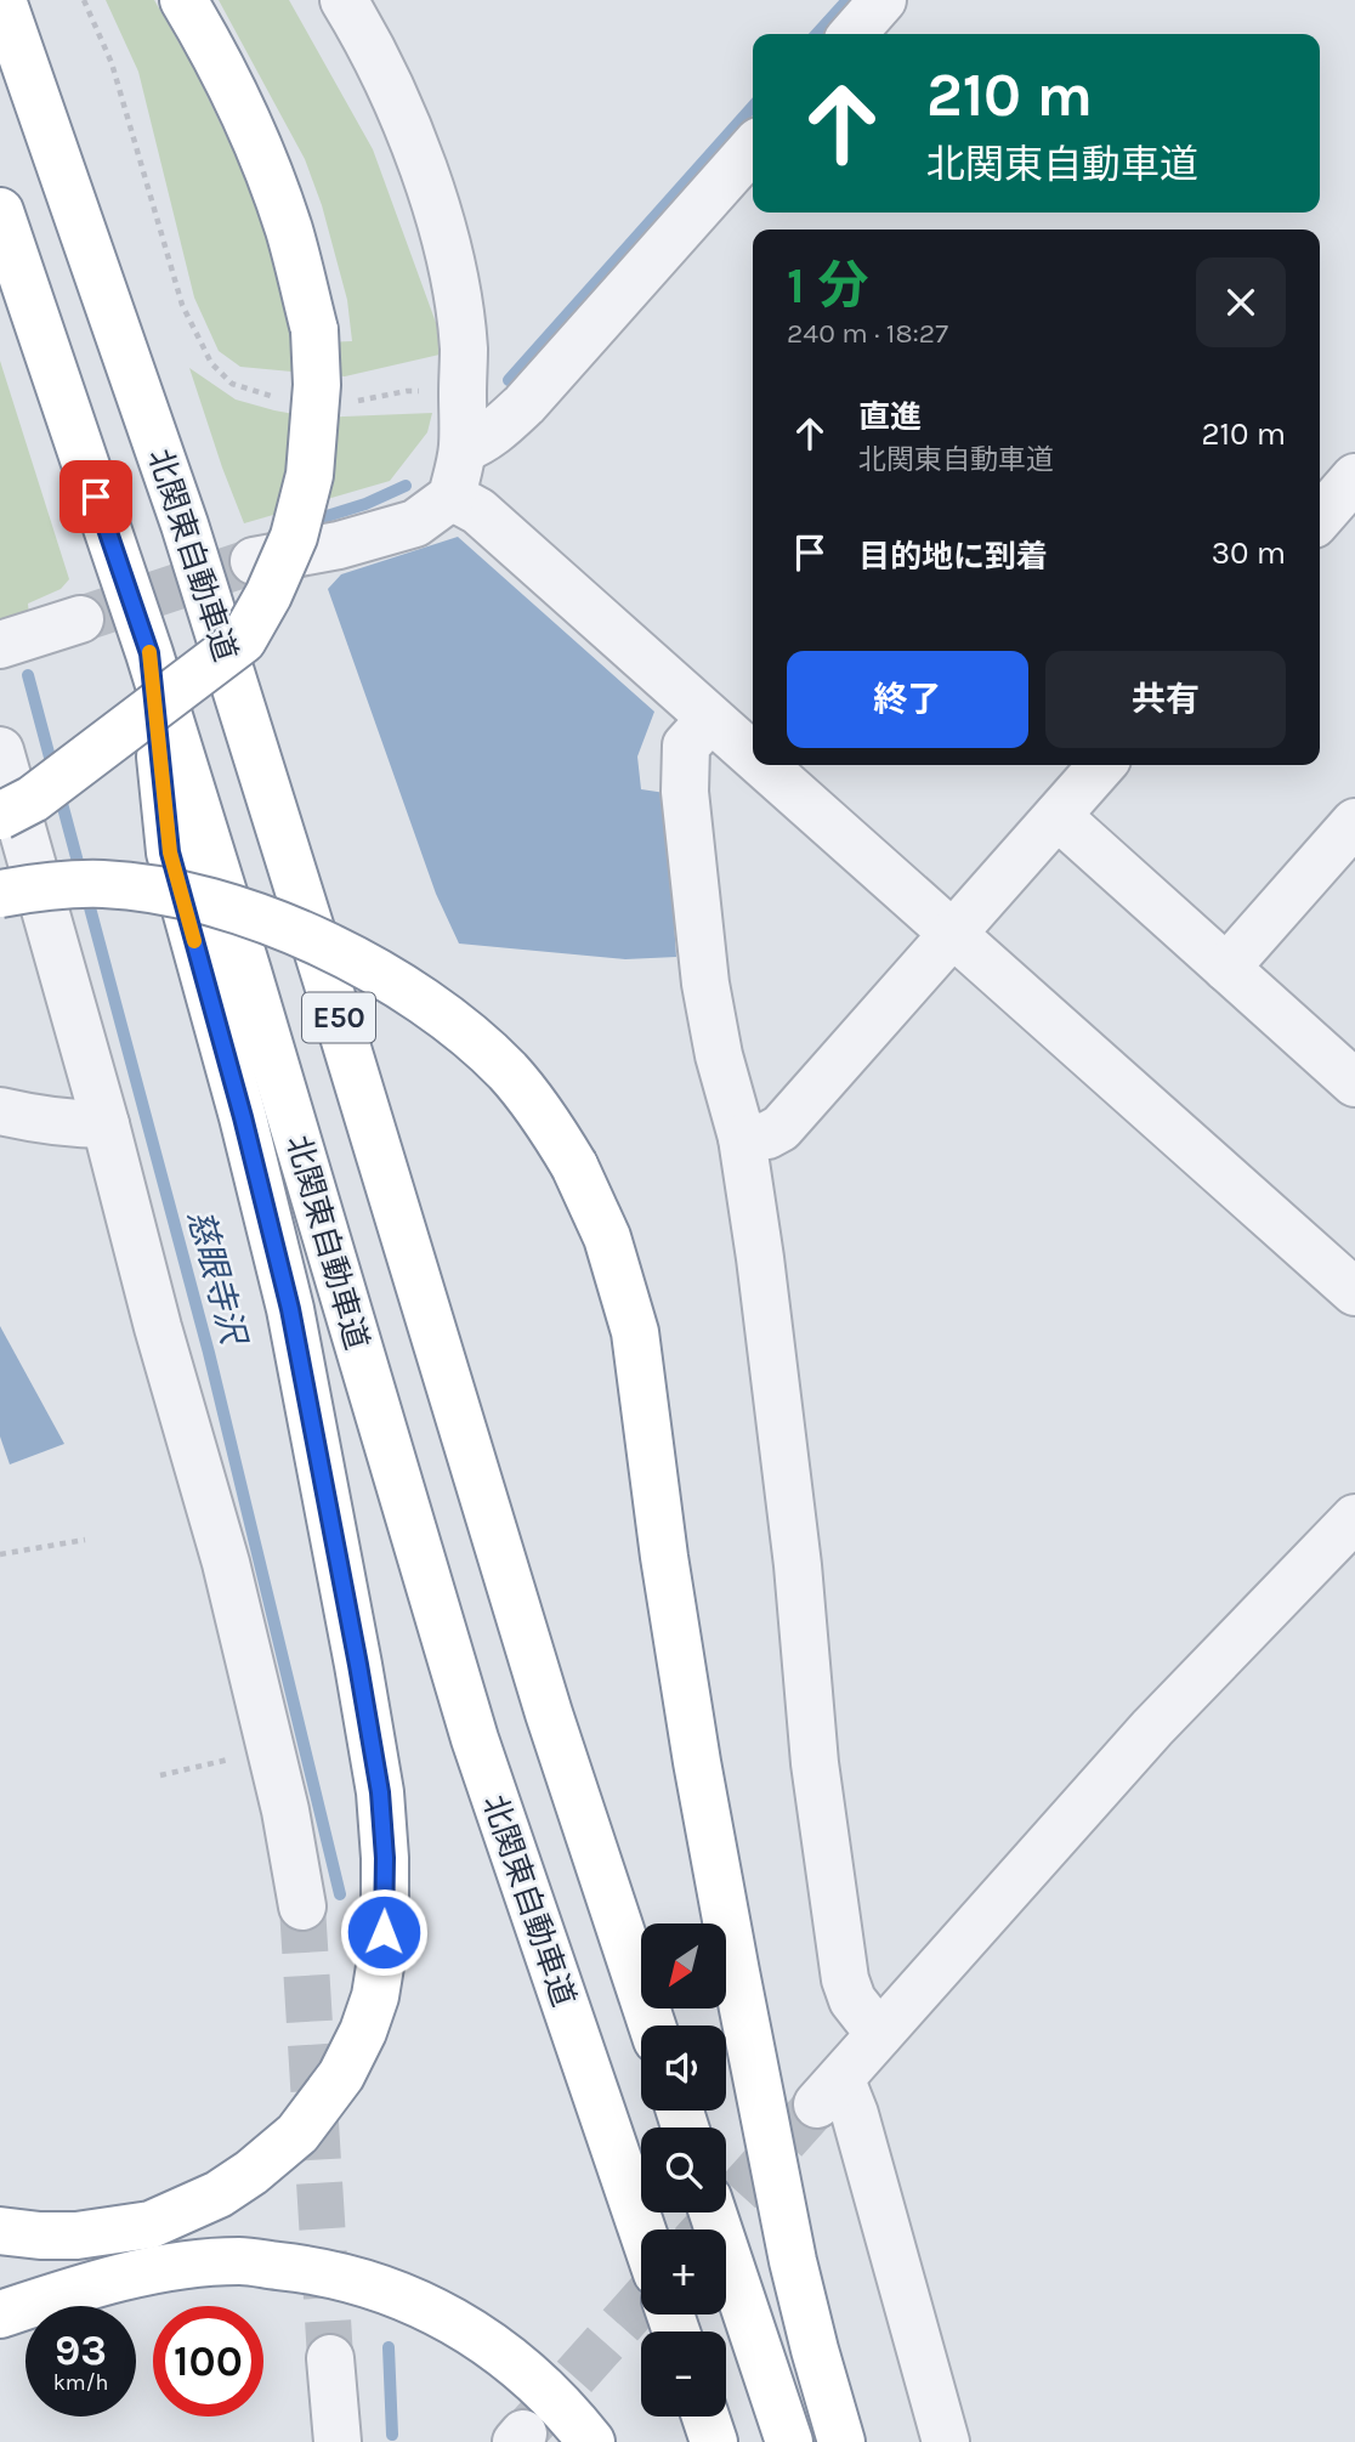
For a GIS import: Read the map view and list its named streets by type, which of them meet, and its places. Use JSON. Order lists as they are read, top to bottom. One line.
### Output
{"streets":{"highway":["北関東自動車道","E50"]},"water":["慈眼寺沢"],"north":"bottom left","page":{"turn":["210 m","北関東自動車道"],"heading":["1 分","240 m · 18:27"],"list":[{"name":"直進","note":"北関東自動車道","value":"210 m"},{"name":"目的地に到着","value":"30 m"}],"buttons":["終了","共有"],"map_buttons":["+","−"],"speed":"93 km/h","limit":"100"}}
